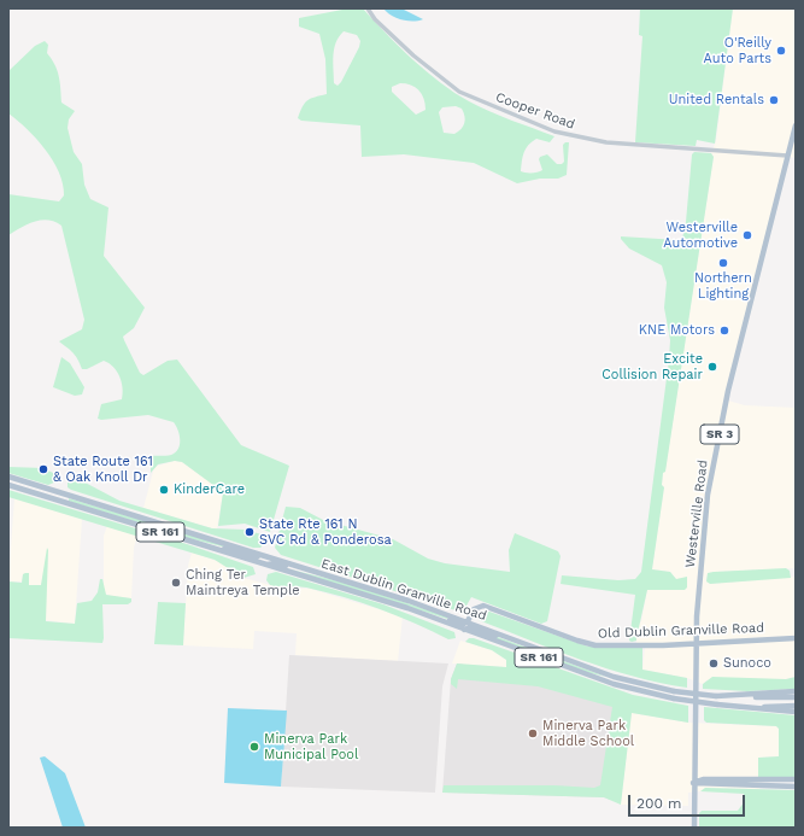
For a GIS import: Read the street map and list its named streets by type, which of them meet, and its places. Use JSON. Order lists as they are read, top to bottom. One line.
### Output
{"streets":{"main road":["SR 3","Westerville Road","SR 161","East Dublin Granville Road","Old Dublin Granville Road"],"street":["Cooper Road"]},"crossings":[["Cooper Road","Westerville Road"],["Westerville Road","Old Dublin Granville Road"],["East Dublin Granville Road","Old Dublin Granville Road"]],"places":["O'Reilly Auto Parts","United Rentals","Westerville Automotive","Northern Lighting","KNE Motors","Excite Collision Repair","State Route 161 & Oak Knoll Dr","KinderCare","State Rte 161 N SVC Rd & Ponderosa","Ching Ter Maintreya Temple","Sunoco","Minerva Park Middle School","Minerva Park Municipal Pool"],"scale_bar":"200 m"}
